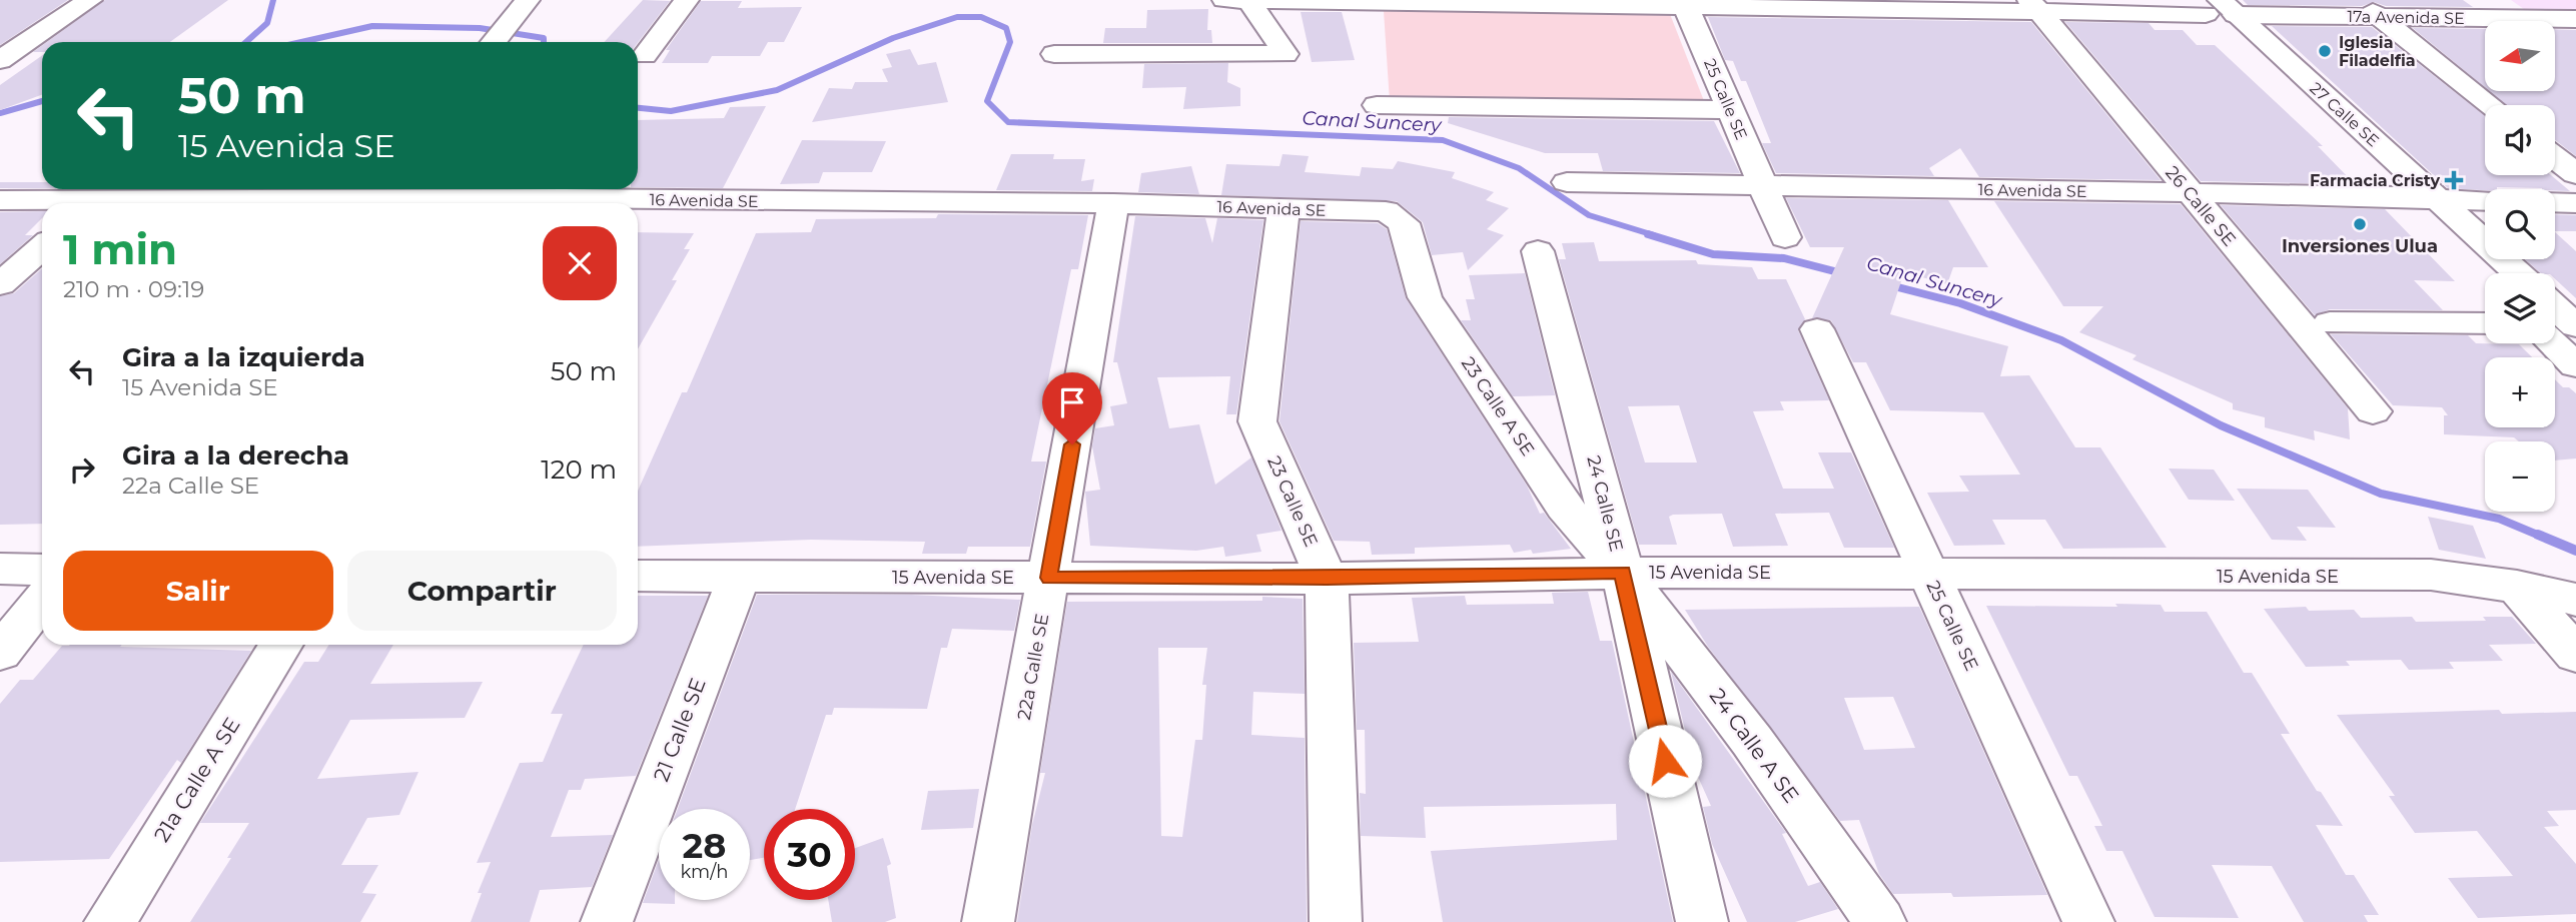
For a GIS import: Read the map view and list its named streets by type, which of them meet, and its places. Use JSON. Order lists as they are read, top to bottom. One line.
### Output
{"streets":{"street":["17a Avenida SE","25 Calle SE","27 Calle SE","16 Avenida SE","26 Calle SE","23 Calle A SE","23 Calle SE","24 Calle SE","15 Avenida SE","22a Calle SE","21 Calle SE","24 Calle A SE","21a Calle A SE"]},"crossings":[["17a Avenida SE","25 Calle SE"],["17a Avenida SE","27 Calle SE"],["17a Avenida SE","26 Calle SE"],["25 Calle SE","16 Avenida SE"],["25 Calle SE","15 Avenida SE"],["27 Calle SE","16 Avenida SE"],["16 Avenida SE","26 Calle SE"],["16 Avenida SE","23 Calle A SE"],["16 Avenida SE","23 Calle SE"],["16 Avenida SE","22a Calle SE"],["23 Calle A SE","24 Calle SE"],["23 Calle A SE","15 Avenida SE"],["23 Calle A SE","24 Calle A SE"],["23 Calle SE","15 Avenida SE"],["24 Calle SE","15 Avenida SE"],["24 Calle SE","24 Calle A SE"],["15 Avenida SE","22a Calle SE"],["15 Avenida SE","21 Calle SE"],["15 Avenida SE","24 Calle A SE"]],"water":["Canal Suncery"],"places":{"other":["Iglesia Filadelfia","Inversiones Ulua"],"health":["Farmacia Cristy"]},"north":"left","page":{"map_buttons":["+","−"],"turn":["50 m","15 Avenida SE"],"heading":["1 min","210 m · 09:19"],"list":[{"name":"Gira a la izquierda","note":"15 Avenida SE","value":"50 m"},{"name":"Gira a la derecha","note":"22a Calle SE","value":"120 m"}],"buttons":["Salir","Compartir"],"speed":"28 km/h","limit":"30"}}
